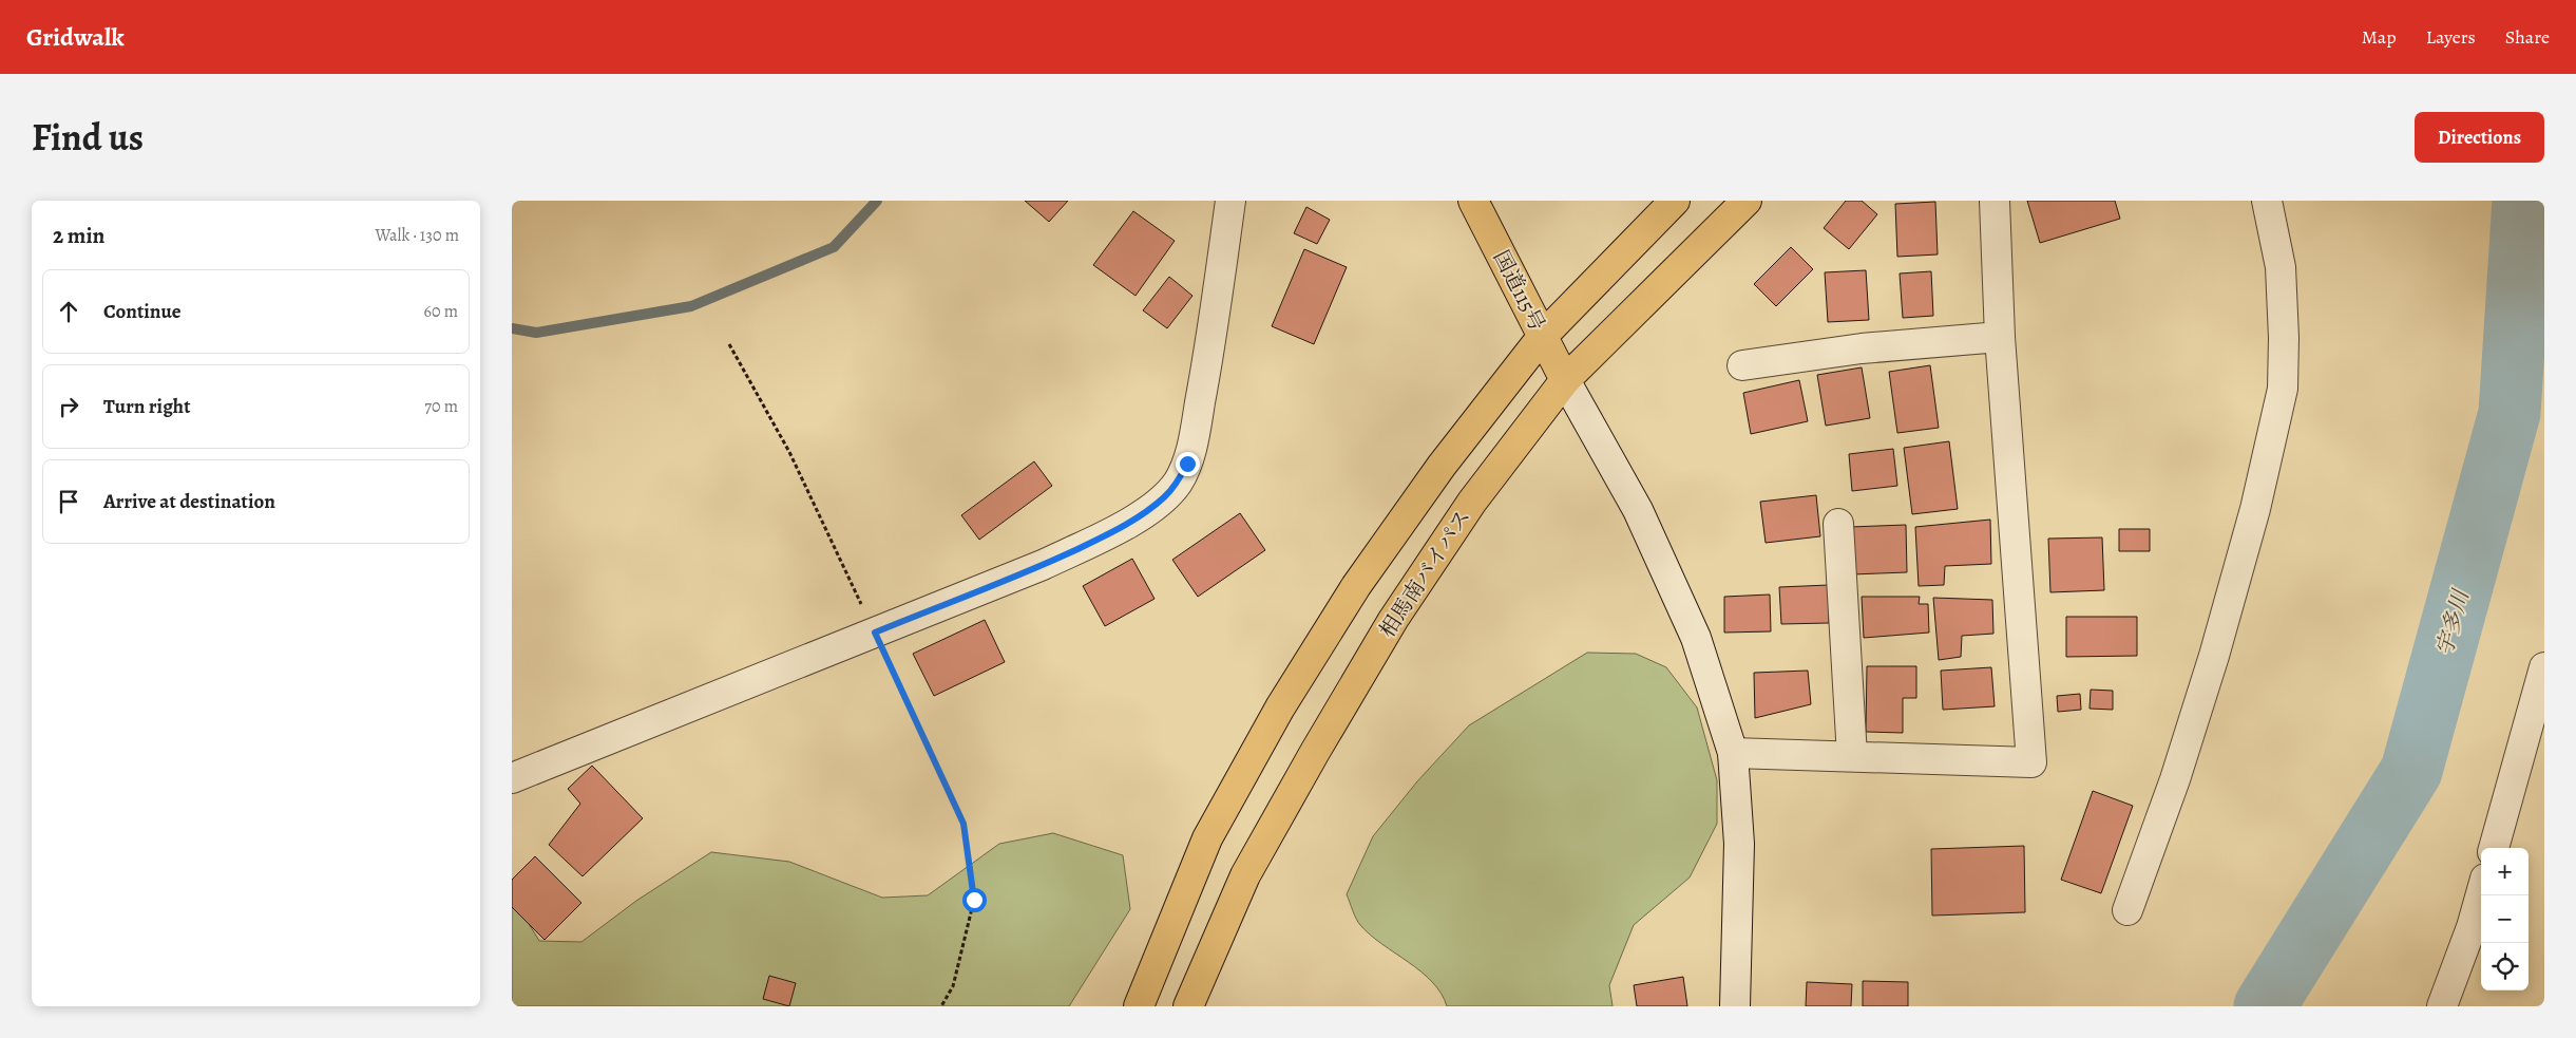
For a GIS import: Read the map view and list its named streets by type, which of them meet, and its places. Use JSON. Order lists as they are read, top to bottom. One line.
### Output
{"streets":{"highway":["国道115号","相馬南バイパス"]},"crossings":[["国道115号","相馬南バイパス"]],"water":["宇多川"],"page":{"header":"Gridwalk","nav":["Map","Layers","Share"],"title":"Find us","buttons":"Directions","heading":["2 min","Walk · 130 m"],"list":[["Continue","60 m"],["Turn right","70 m"],"Arrive at destination"],"map_buttons":["+","−"]}}
